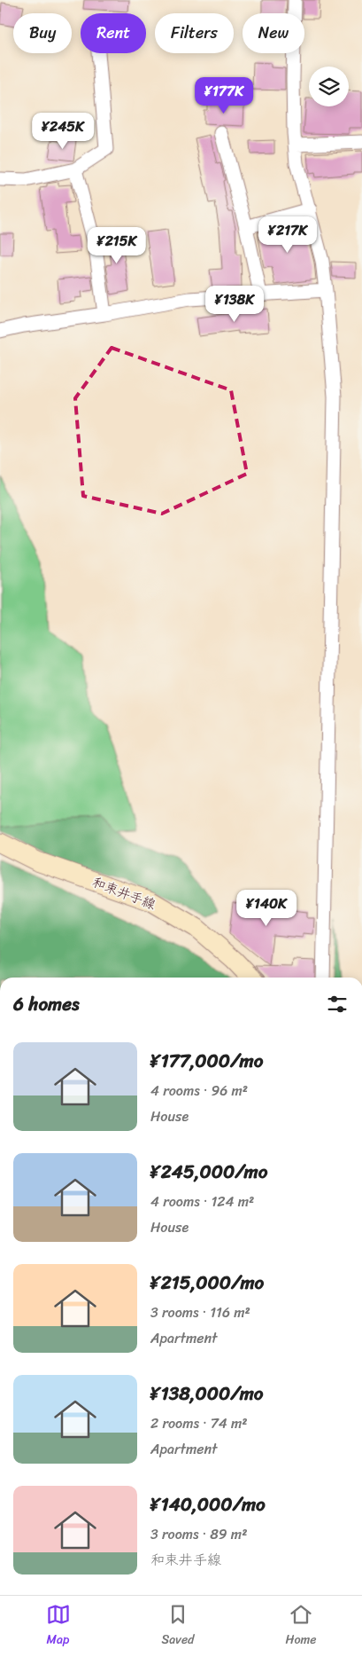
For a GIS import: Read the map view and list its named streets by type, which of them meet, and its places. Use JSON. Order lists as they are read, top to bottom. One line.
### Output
{"streets":{"main road":["和束井手線"]},"page":{"chip":["Buy","Rent","Filters","New"],"price":["¥177K","¥245K","¥217K","¥215K","¥138K","¥140K"],"heading":"6 homes","list":[{"name":"¥177,000/mo","note":"4 rooms · 96 m² · House"},{"name":"¥245,000/mo","note":"4 rooms · 124 m² · House"},{"name":"¥215,000/mo","note":"3 rooms · 116 m² · Apartment"},{"name":"¥138,000/mo","note":"2 rooms · 74 m² · Apartment"},{"name":"¥140,000/mo","note":"3 rooms · 89 m² · 和束井手線"}],"tabs":["Map","Saved","Home"]}}
